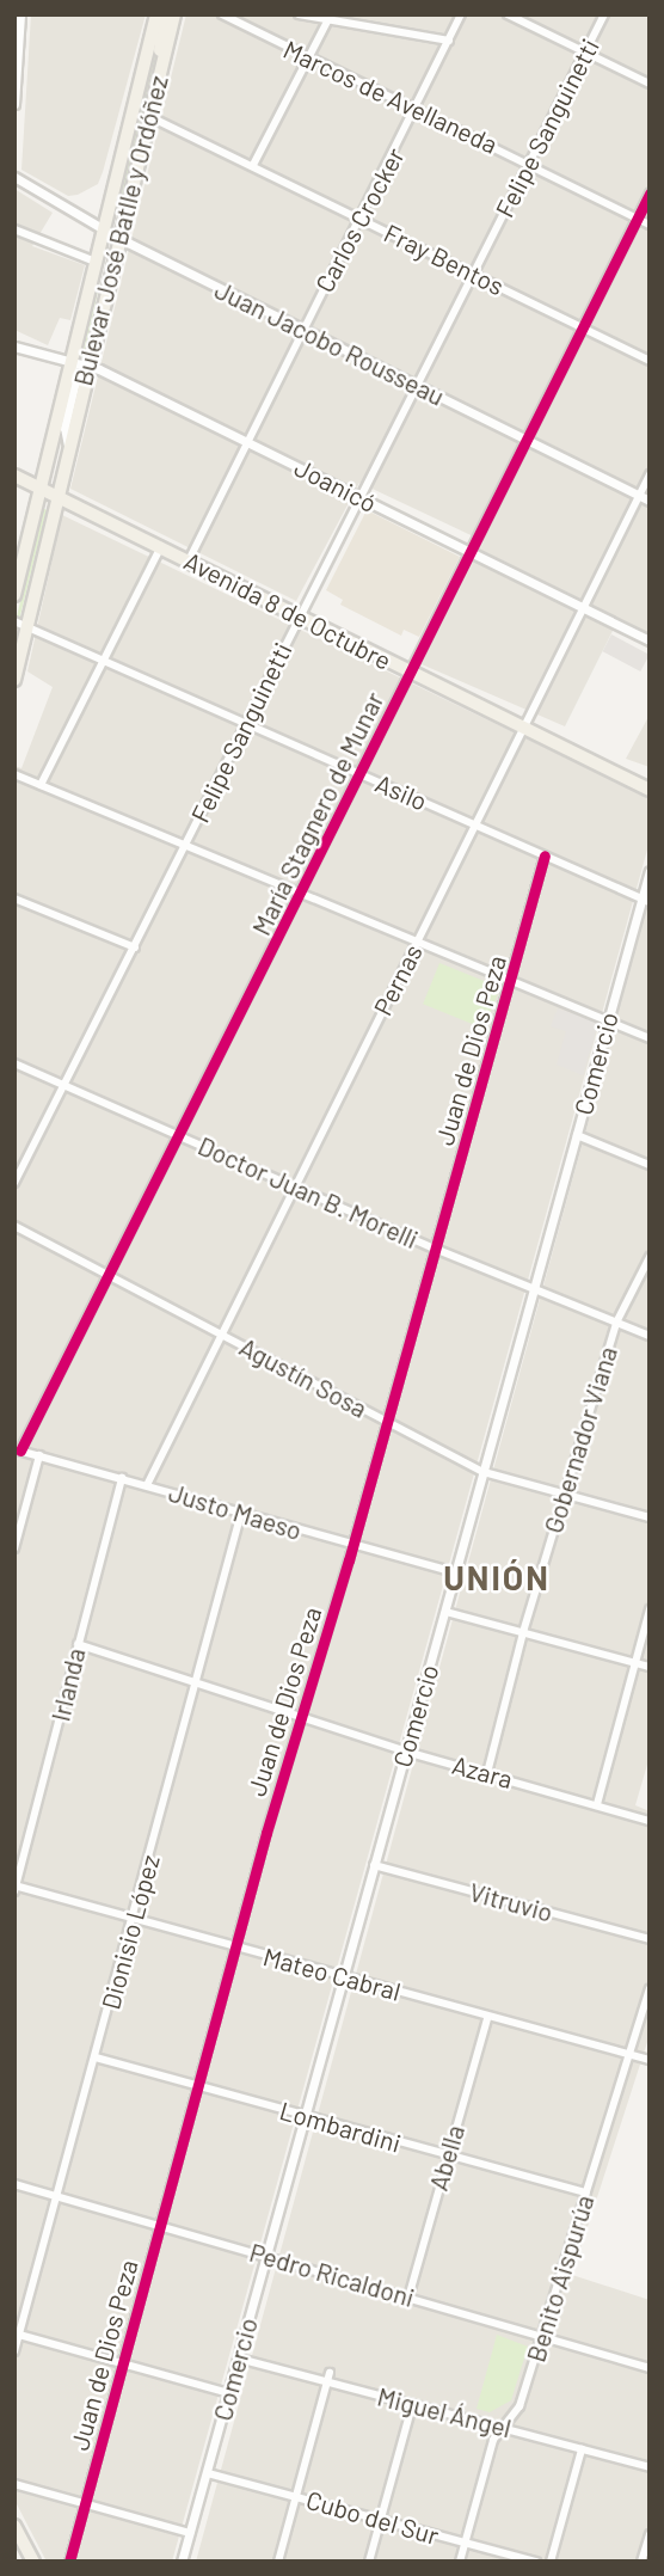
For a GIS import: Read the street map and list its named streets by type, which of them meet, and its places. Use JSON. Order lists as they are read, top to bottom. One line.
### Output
{"streets":{"main road":["Bulevar José Batlle y Ordóñez","Avenida 8 de Octubre"],"street":["Marcos de Avellaneda","Felipe Sanguinetti","Carlos Crocker","Fray Bentos","Juan Jacobo Rousseau","Joanicó","Asilo","María Stagnero de Munar","Pernas","Juan de Dios Peza","Comercio","Doctor Juan B. Morelli","Agustín Sosa","Gobernador Viana","Justo Maeso","Irlanda","Azara","Vitruvio","Dionisio López","Mateo Cabral","Lombardini","Abella","Pedro Ricaldoni","Benito Aispurúa","Miguel Ángel","Cubo del Sur"]},"crossings":[["Marcos de Avellaneda","Felipe Sanguinetti"],["Marcos de Avellaneda","Carlos Crocker"],["Marcos de Avellaneda","María Stagnero de Munar"],["Felipe Sanguinetti","Fray Bentos"],["Felipe Sanguinetti","Juan Jacobo Rousseau"],["Felipe Sanguinetti","Joanicó"],["Felipe Sanguinetti","Avenida 8 de Octubre"],["Felipe Sanguinetti","Asilo"],["Felipe Sanguinetti","Doctor Juan B. Morelli"],["Carlos Crocker","Fray Bentos"],["Carlos Crocker","Juan Jacobo Rousseau"],["Carlos Crocker","Joanicó"],["Carlos Crocker","Avenida 8 de Octubre"],["Bulevar José Batlle y Ordóñez","Fray Bentos"],["Bulevar José Batlle y Ordóñez","Juan Jacobo Rousseau"],["Bulevar José Batlle y Ordóñez","Joanicó"],["Bulevar José Batlle y Ordóñez","Avenida 8 de Octubre"],["Bulevar José Batlle y Ordóñez","Asilo"],["Fray Bentos","María Stagnero de Munar"],["Juan Jacobo Rousseau","María Stagnero de Munar"],["Juan Jacobo Rousseau","Pernas"],["Joanicó","María Stagnero de Munar"],["Joanicó","Pernas"],["Avenida 8 de Octubre","María Stagnero de Munar"],["Avenida 8 de Octubre","Pernas"],["Asilo","María Stagnero de Munar"],["Asilo","Pernas"],["Asilo","Juan de Dios Peza"],["Asilo","Comercio"],["María Stagnero de Munar","Doctor Juan B. Morelli"],["María Stagnero de Munar","Agustín Sosa"],["María Stagnero de Munar","Justo Maeso"],["Pernas","Doctor Juan B. Morelli"],["Pernas","Agustín Sosa"],["Pernas","Justo Maeso"],["Juan de Dios Peza","Doctor Juan B. Morelli"],["Juan de Dios Peza","Agustín Sosa"],["Juan de Dios Peza","Justo Maeso"],["Juan de Dios Peza","Azara"],["Juan de Dios Peza","Mateo Cabral"],["Juan de Dios Peza","Lombardini"],["Juan de Dios Peza","Pedro Ricaldoni"],["Comercio","Doctor Juan B. Morelli"],["Comercio","Agustín Sosa"],["Comercio","Justo Maeso"],["Comercio","Azara"],["Comercio","Vitruvio"],["Comercio","Mateo Cabral"],["Comercio","Lombardini"],["Comercio","Pedro Ricaldoni"],["Comercio","Miguel Ángel"],["Comercio","Cubo del Sur"],["Doctor Juan B. Morelli","Gobernador Viana"],["Agustín Sosa","Gobernador Viana"],["Gobernador Viana","Azara"],["Justo Maeso","Irlanda"],["Justo Maeso","Dionisio López"],["Irlanda","Azara"],["Irlanda","Mateo Cabral"],["Azara","Dionisio López"],["Dionisio López","Mateo Cabral"],["Dionisio López","Lombardini"],["Dionisio López","Pedro Ricaldoni"],["Mateo Cabral","Abella"],["Mateo Cabral","Benito Aispurúa"],["Lombardini","Abella"],["Lombardini","Benito Aispurúa"],["Abella","Pedro Ricaldoni"],["Pedro Ricaldoni","Benito Aispurúa"],["Benito Aispurúa","Miguel Ángel"],["Benito Aispurúa","Cubo del Sur"]],"districts":["UNIÓN"]}
